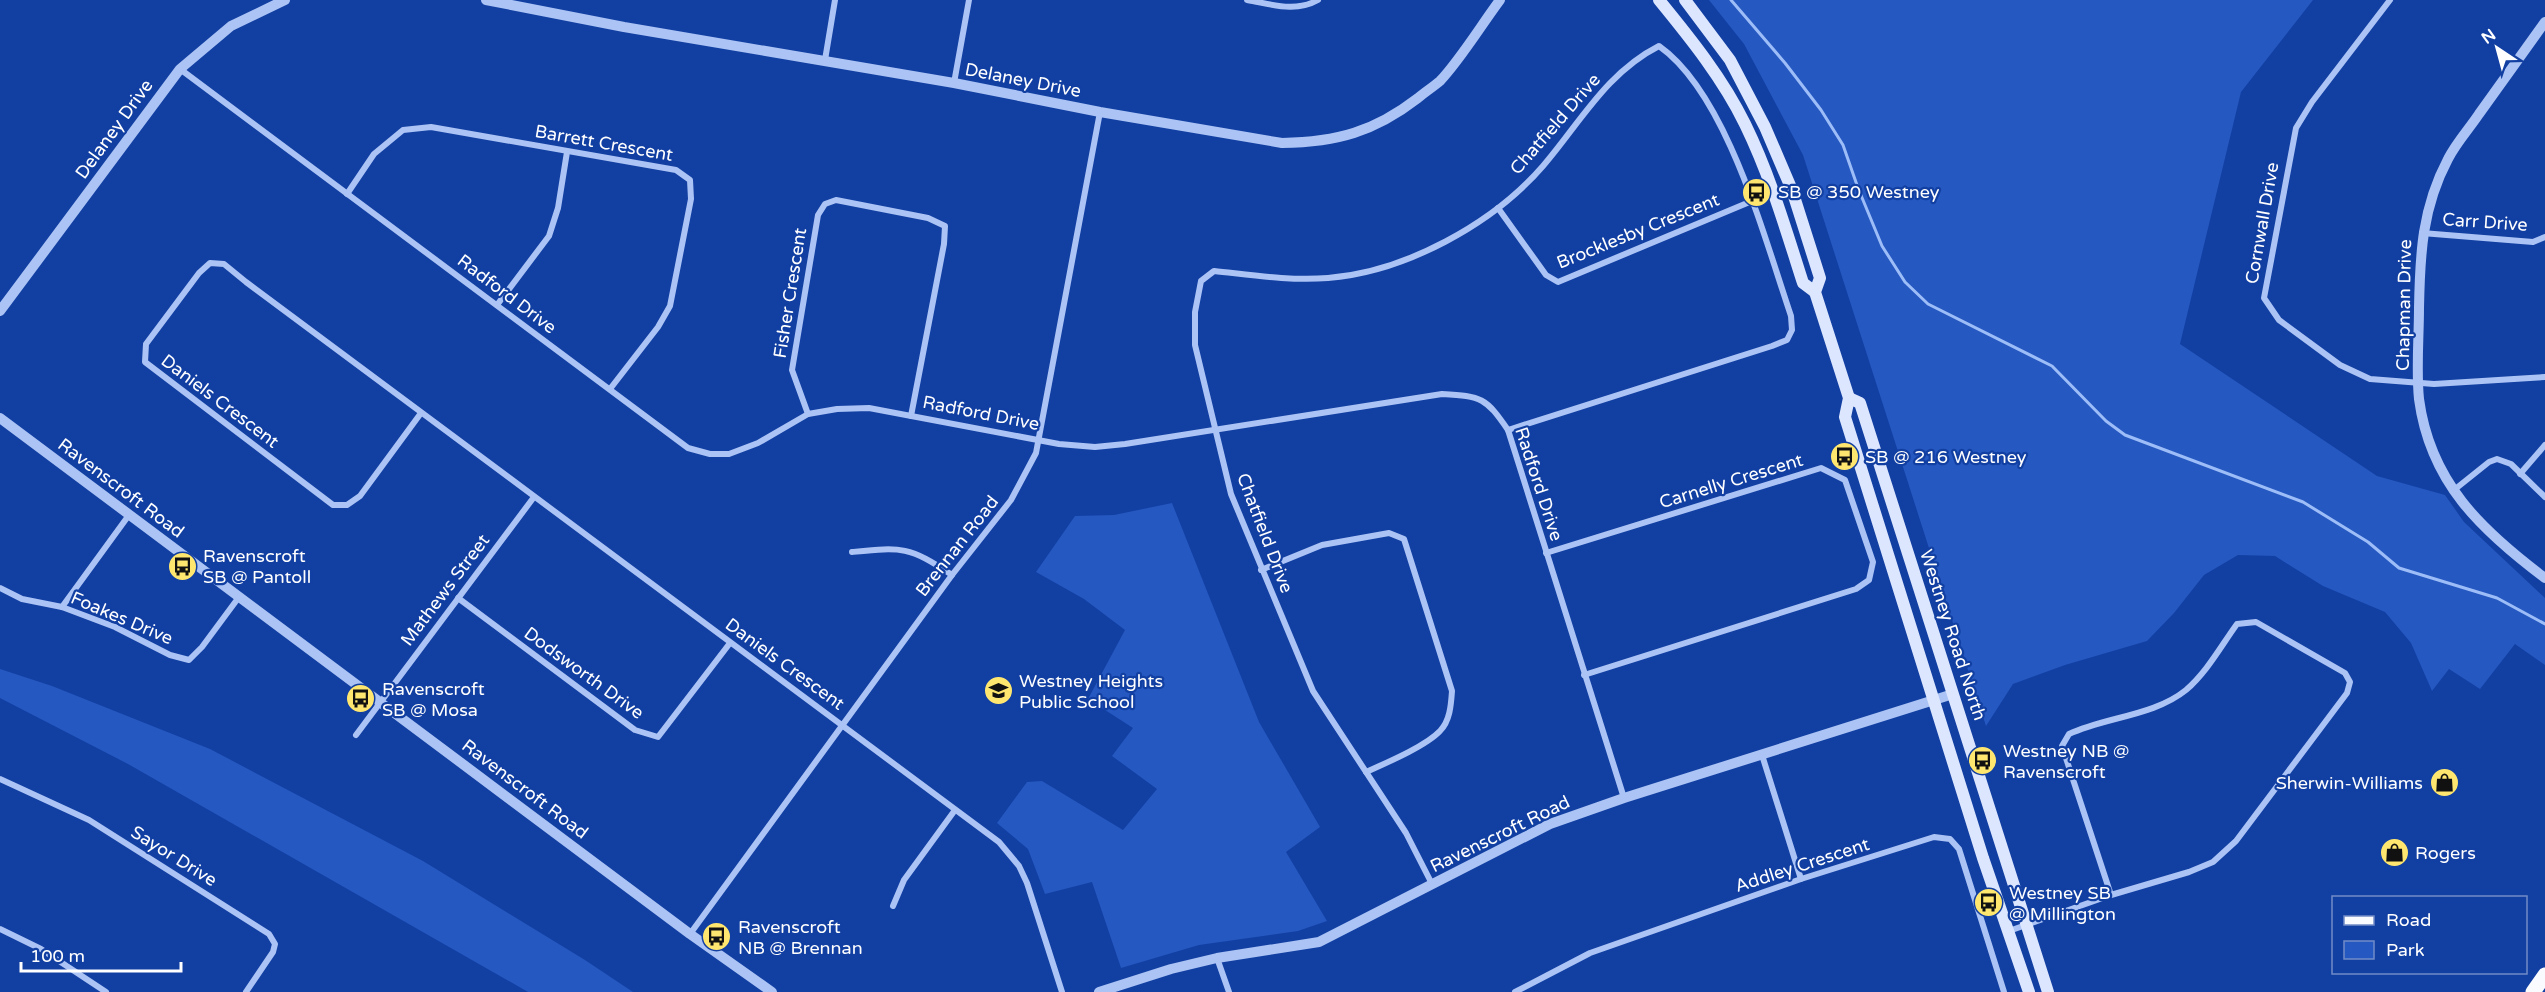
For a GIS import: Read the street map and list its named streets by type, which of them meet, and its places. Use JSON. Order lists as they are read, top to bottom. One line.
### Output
{"streets":{"main road":["Westney Road North"],"street":["Delaney Drive","Chatfield Drive","Barrett Crescent","Carr Drive","Cornwall Drive","Brocklesby Crescent","Fisher Crescent","Radford Drive","Chapman Drive","Daniels Crescent","Carnelly Crescent","Ravenscroft Road","Brennan Road","Mathews Street","Foakes Drive","Dodsworth Drive","Sayor Drive","Addley Crescent"]},"crossings":[["Delaney Drive","Radford Drive"],["Delaney Drive","Brennan Road"],["Chatfield Drive","Brocklesby Crescent"],["Chatfield Drive","Radford Drive"],["Chatfield Drive","Ravenscroft Road"],["Barrett Crescent","Radford Drive"],["Carr Drive","Chapman Drive"],["Cornwall Drive","Chapman Drive"],["Fisher Crescent","Radford Drive"],["Radford Drive","Carnelly Crescent"],["Radford Drive","Ravenscroft Road"],["Radford Drive","Brennan Road"],["Daniels Crescent","Brennan Road"],["Daniels Crescent","Mathews Street"],["Daniels Crescent","Dodsworth Drive"],["Ravenscroft Road","Brennan Road"],["Ravenscroft Road","Mathews Street"],["Ravenscroft Road","Foakes Drive"],["Ravenscroft Road","Westney Road North"],["Mathews Street","Dodsworth Drive"]],"places":{"bus stop":["SB @ 350 Westney","SB @ 216 Westney","Ravenscroft SB @ Pantoll","Ravenscroft SB @ Mosa","Westney NB @ Ravenscroft","Westney SB @ Millington","Ravenscroft NB @ Brennan"],"school or university":["Westney Heights Public School"],"shop":["Sherwin-Williams","Rogers"]},"legend":["Road","Park"],"scale_bar":"100 m","north":"top left"}
